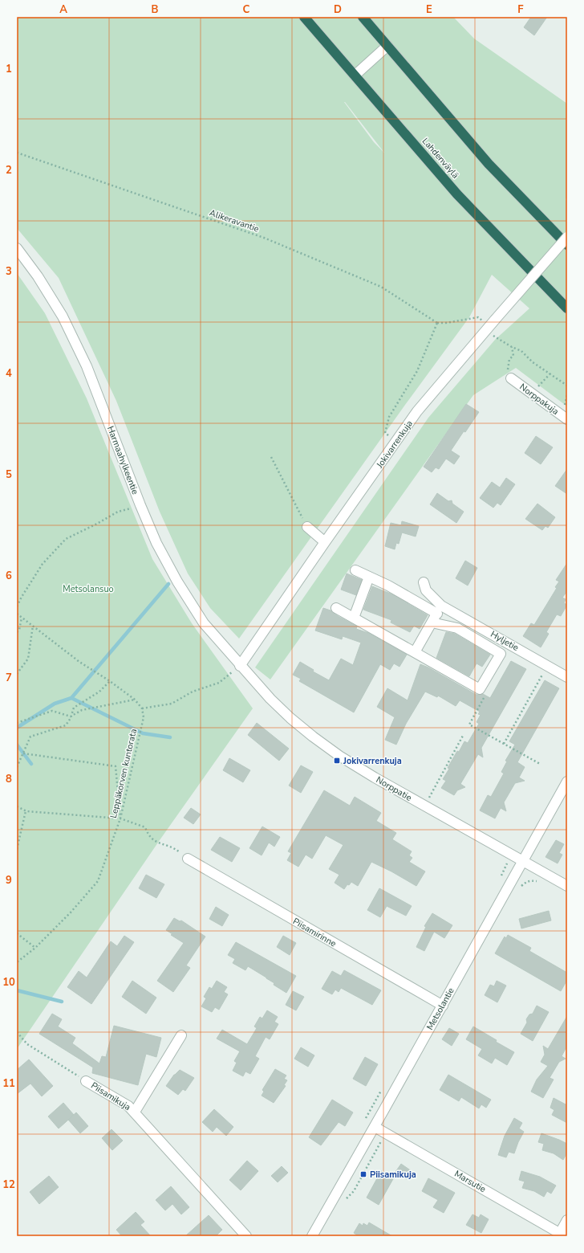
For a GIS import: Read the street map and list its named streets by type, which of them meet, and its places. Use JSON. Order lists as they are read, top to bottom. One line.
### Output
{"streets":{"highway":["Lahdenväylä"],"street":["Norppakuja","Jokivarrenkuja","Harmaahylkeentie","Hyljetie","Norppatie","Piisamirinne","Metsolantie","Piisamikuja","Marsutie"],"path":["Alikeravantie","Leppäkorven kuntorata"]},"crossings":[["Jokivarrenkuja","Harmaahylkeentie"],["Jokivarrenkuja","Norppatie"],["Harmaahylkeentie","Norppatie"],["Norppatie","Metsolantie"],["Piisamirinne","Metsolantie"],["Metsolantie","Marsutie"]],"parks":["Metsolansuo"],"places":{"transit":["Jokivarrenkuja","Piisamikuja"]},"grid":{"columns":["A","B","C","D","E","F"],"rows":["1","2","3","4","5","6","7","8","9","10","11","12"]}}
